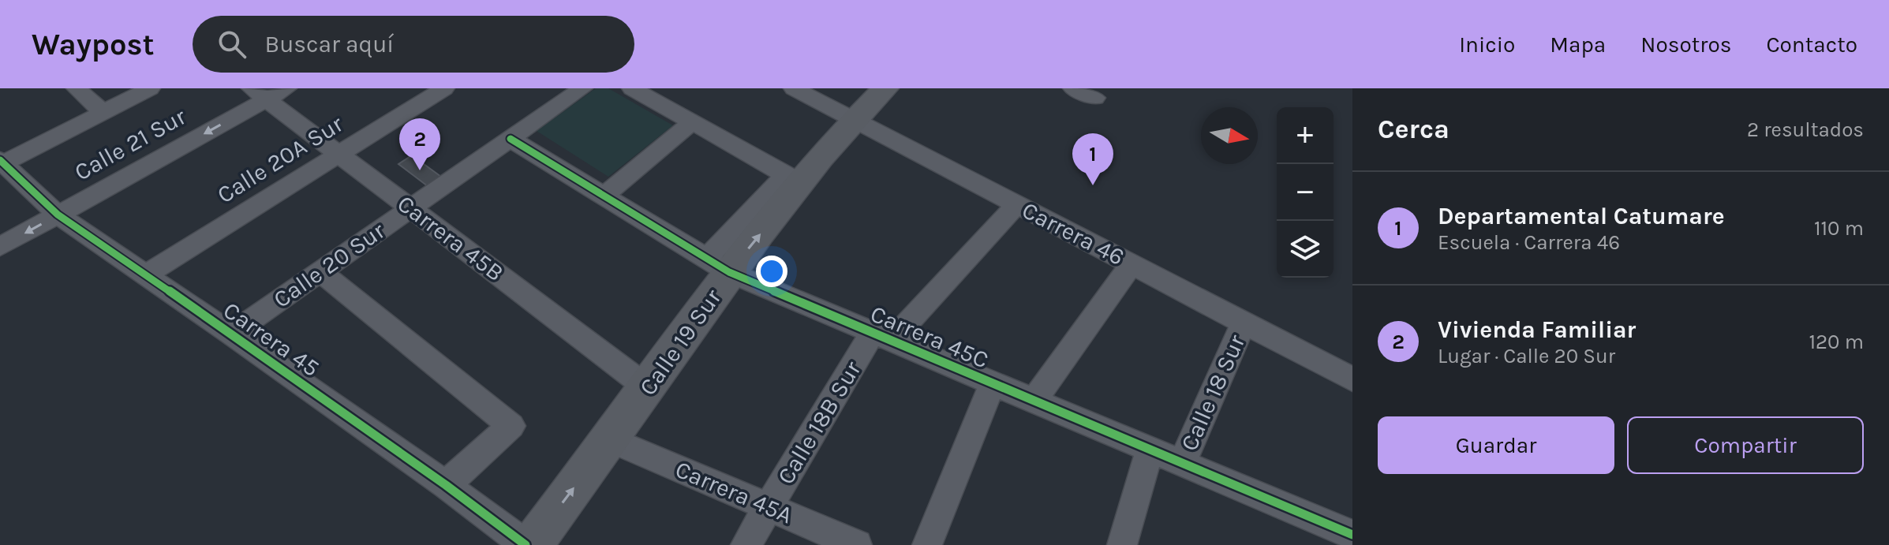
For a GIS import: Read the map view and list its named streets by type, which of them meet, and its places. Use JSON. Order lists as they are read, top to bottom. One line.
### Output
{"streets":{"street":["Calle 21 Sur","Calle 20A Sur","Carrera 46","Carrera 45B","Calle 20 Sur","Carrera 45C","Carrera 45","Calle 19 Sur","Calle 18 Sur","Calle 18B Sur","Carrera 45A"]},"crossings":[["Calle 21 Sur","Carrera 45B"],["Calle 21 Sur","Carrera 45"],["Calle 20A Sur","Carrera 45B"],["Calle 20A Sur","Carrera 45"],["Carrera 46","Calle 19 Sur"],["Carrera 46","Calle 18 Sur"],["Carrera 46","Calle 18B Sur"],["Carrera 45B","Calle 20 Sur"],["Carrera 45B","Calle 19 Sur"],["Calle 20 Sur","Carrera 45C"],["Calle 20 Sur","Carrera 45"],["Carrera 45C","Calle 19 Sur"],["Carrera 45C","Calle 18 Sur"],["Carrera 45C","Calle 18B Sur"],["Calle 19 Sur","Carrera 45A"],["Calle 18B Sur","Carrera 45A"]],"north":"right","page":{"header":"Waypost","search":"Buscar aquí","nav":["Inicio","Mapa","Nosotros","Contacto"],"heading":["Cerca","2 resultados"],"map_buttons":["+","−"],"pins":["2","1"],"list":[{"mark":"1","name":"Departamental Catumare","note":"Escuela · Carrera 46","value":"110 m"},{"mark":"2","name":"Vivienda Familiar","note":"Lugar · Calle 20 Sur","value":"120 m"}],"buttons":["Guardar","Compartir"]}}
